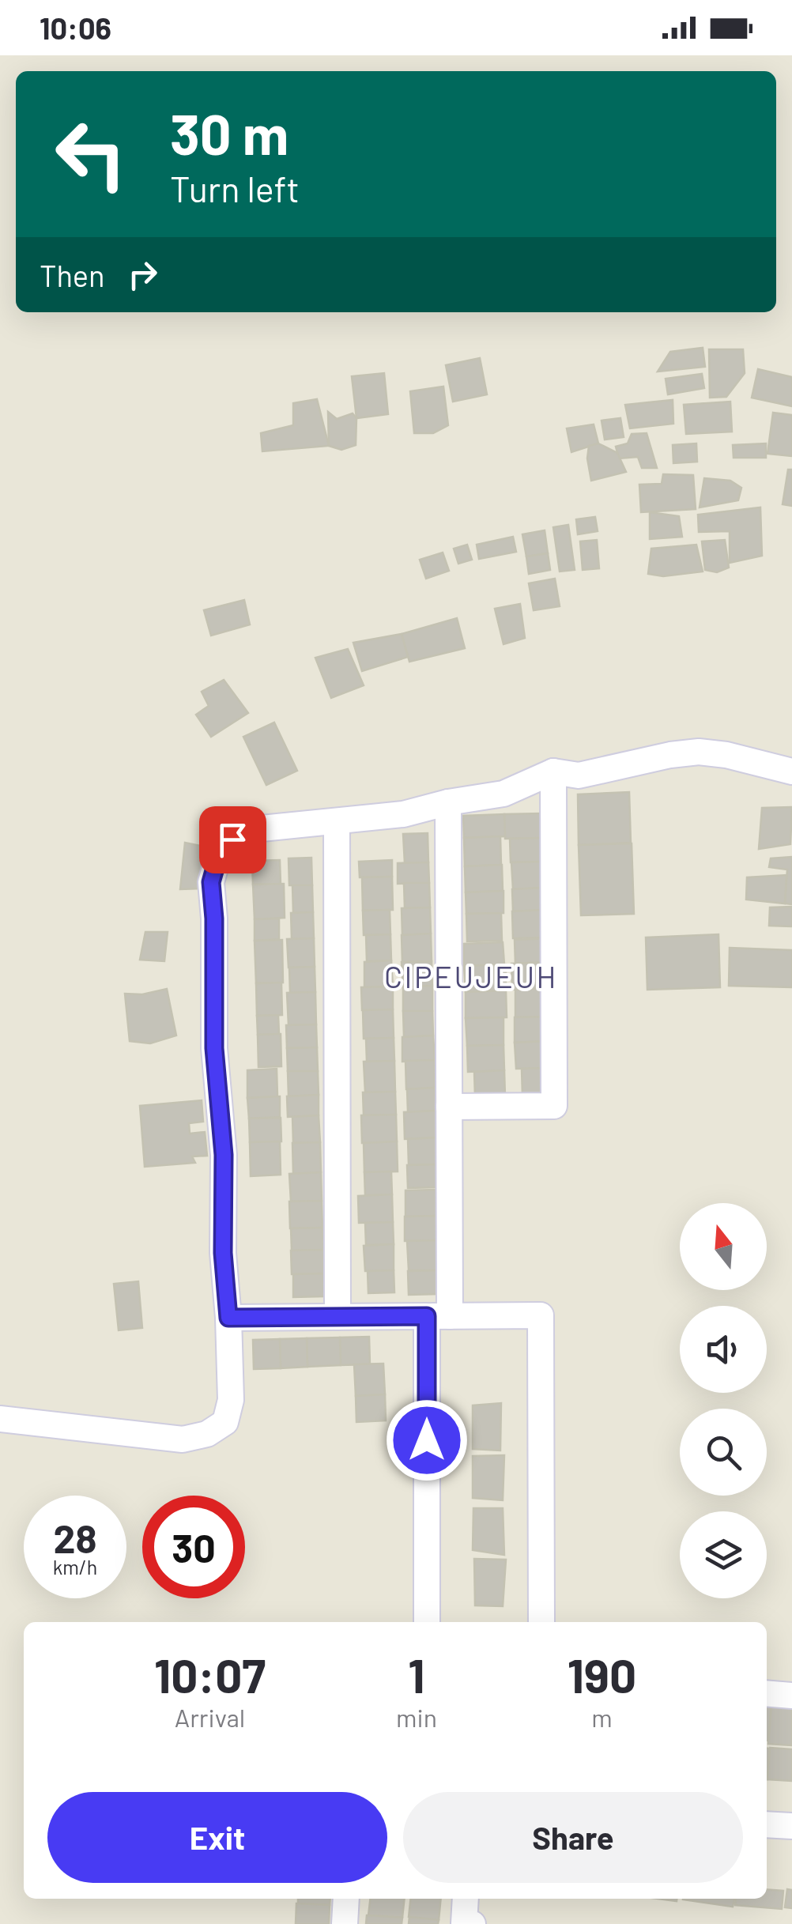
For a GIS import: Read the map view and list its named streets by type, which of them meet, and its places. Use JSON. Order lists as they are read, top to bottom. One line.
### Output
{"districts":["CIPEUJEUH"],"north":"top","page":{"status":"10:06","turn":["30 m","Turn left"],"then":"Then","speed":"28 km/h","limit":"30","eta":["10:07","Arrival","1","min","190","m"],"buttons":["Exit","Share"]}}
